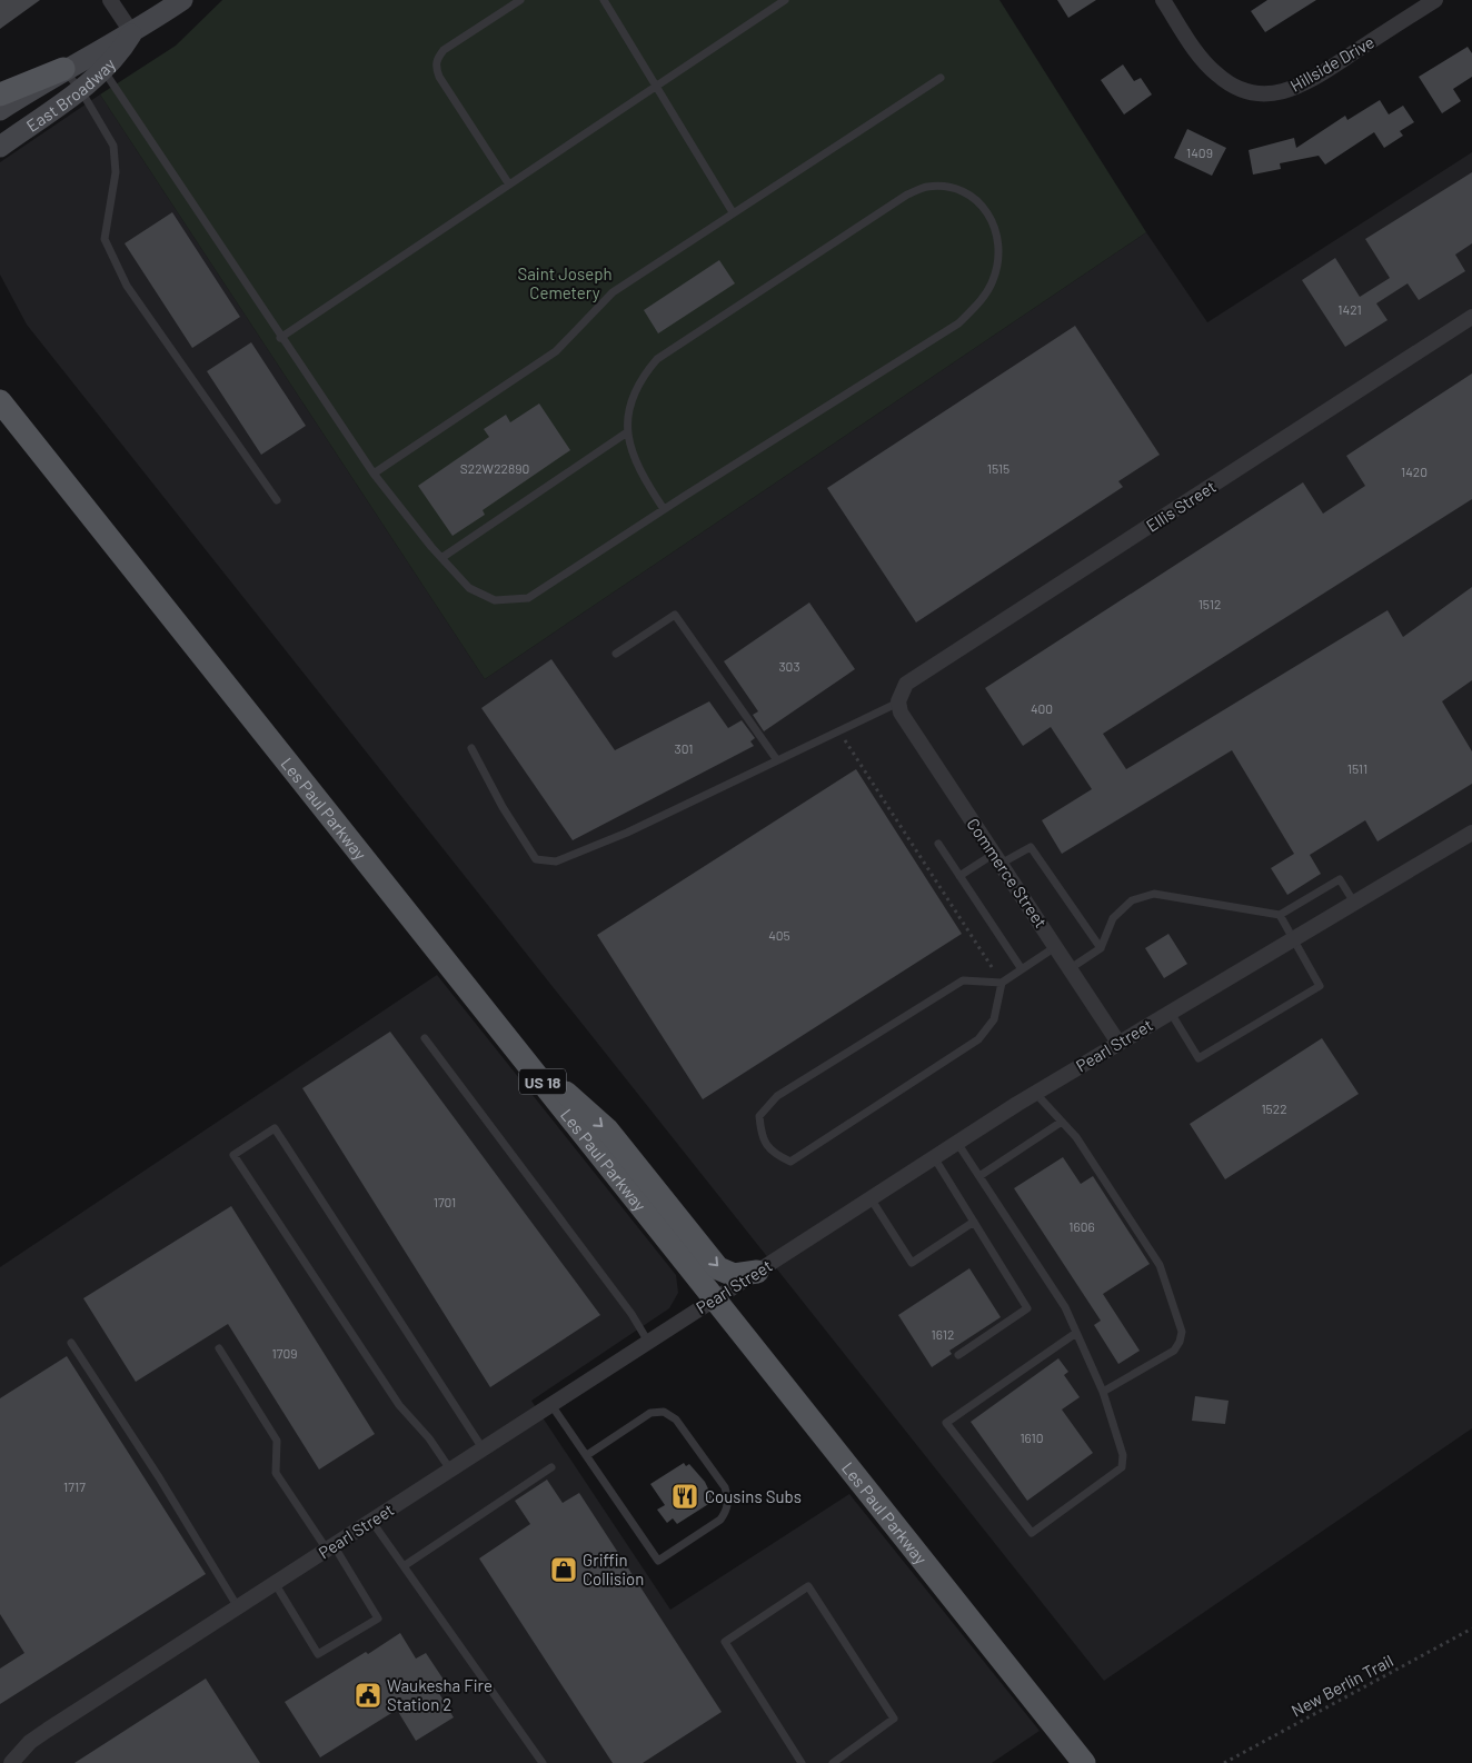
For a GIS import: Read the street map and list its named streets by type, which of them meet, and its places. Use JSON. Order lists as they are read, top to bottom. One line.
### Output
{"streets":{"main road":["East Broadway","Les Paul Parkway","US 18"],"street":["Hillside Drive","Ellis Street","Commerce Street","Pearl Street"],"path":["New Berlin Trail"]},"crossings":[["Ellis Street","Commerce Street"],["Les Paul Parkway","Pearl Street"],["Commerce Street","Pearl Street"]],"parks":["Saint Joseph Cemetery"],"places":{"restaurant":["Cousins Subs"],"shop":["Griffin Collision"],"public building":["Waukesha Fire Station 2"]},"house_numbers":["1409","1421","S22W22890","1515","1420","1512","303","400","301","1511","405","1522","1701","1606","1612","1709","1610","1717"]}
